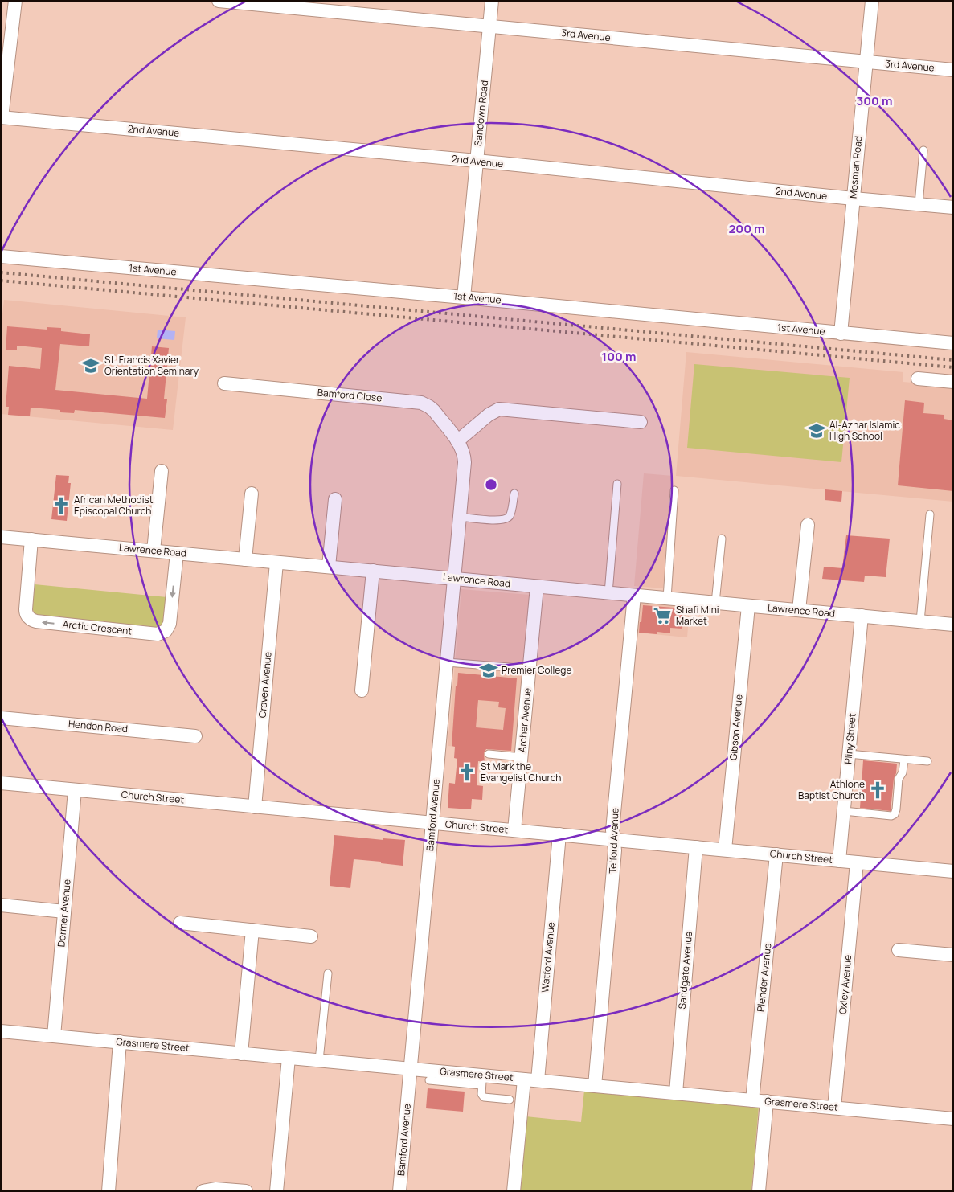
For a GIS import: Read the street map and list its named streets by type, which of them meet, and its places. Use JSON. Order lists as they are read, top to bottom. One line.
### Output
{"streets":{"street":["3rd Avenue","Sandown Road","2nd Avenue","Mosman Road","1st Avenue","Bamford Close","Lawrence Road","Arctic Crescent","Craven Avenue","Archer Avenue","Hendon Road","Gibson Avenue","Pliny Street","Church Street","Bamford Avenue","Telford Avenue","Dormer Avenue","Watford Avenue","Sandgate Avenue","Plender Avenue","Oxley Avenue","Grasmere Street"]},"crossings":[["3rd Avenue","Sandown Road"],["3rd Avenue","Mosman Road"],["Sandown Road","2nd Avenue"],["Sandown Road","1st Avenue"],["2nd Avenue","Mosman Road"],["Mosman Road","1st Avenue"],["Bamford Close","Bamford Avenue"],["Lawrence Road","Arctic Crescent"],["Lawrence Road","Craven Avenue"],["Lawrence Road","Archer Avenue"],["Lawrence Road","Gibson Avenue"],["Lawrence Road","Pliny Street"],["Lawrence Road","Bamford Avenue"],["Lawrence Road","Telford Avenue"],["Craven Avenue","Church Street"],["Archer Avenue","Church Street"],["Gibson Avenue","Church Street"],["Pliny Street","Church Street"],["Church Street","Bamford Avenue"],["Church Street","Telford Avenue"],["Church Street","Dormer Avenue"],["Church Street","Watford Avenue"],["Church Street","Sandgate Avenue"],["Church Street","Plender Avenue"],["Church Street","Oxley Avenue"],["Bamford Avenue","Grasmere Street"],["Telford Avenue","Grasmere Street"],["Dormer Avenue","Grasmere Street"],["Watford Avenue","Grasmere Street"],["Sandgate Avenue","Grasmere Street"],["Plender Avenue","Grasmere Street"],["Oxley Avenue","Grasmere Street"]],"places":{"school or university":["St. Francis Xavier Orientation Seminary","Al-Azhar Islamic High School","Premier College"],"church":["African Methodist Episcopal Church","St Mark the Evangelist Church","Athlone Baptist Church"],"supermarket":["Shafi Mini Market"]},"rings":["300 m","200 m","100 m"]}
